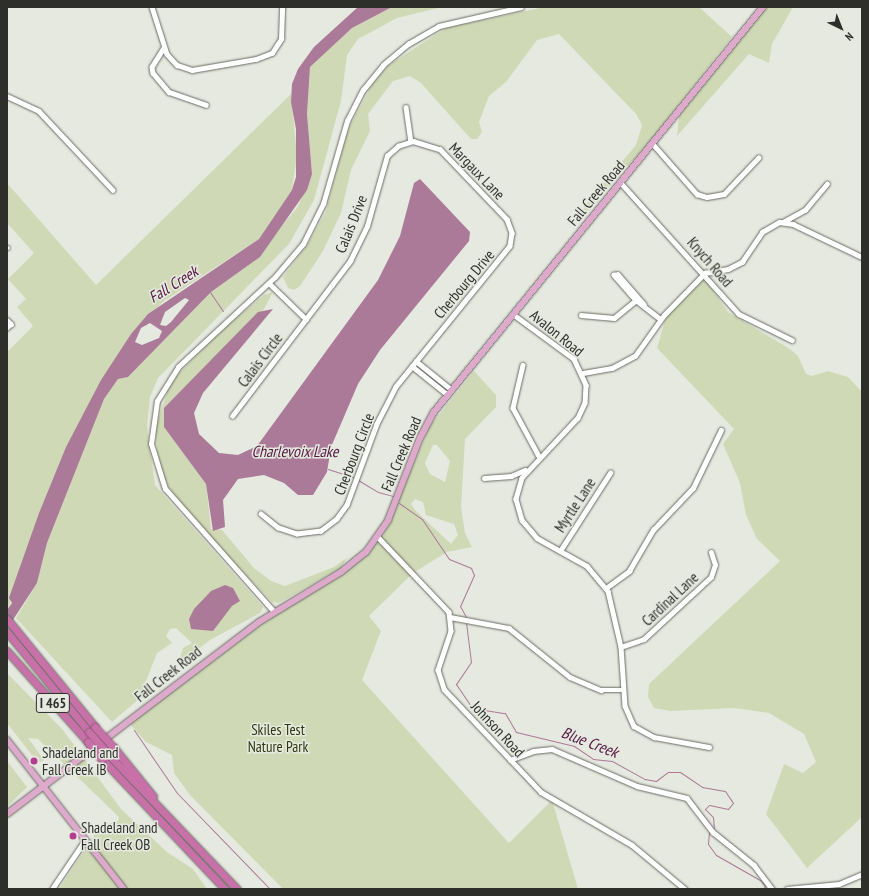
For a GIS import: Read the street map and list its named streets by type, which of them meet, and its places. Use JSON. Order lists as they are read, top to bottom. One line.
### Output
{"streets":{"highway":["I 465"],"main road":["Fall Creek Road"],"street":["Margaux Lane","Calais Drive","Knych Road","Cherbourg Drive","Avalon Road","Calais Circle","Cherbourg Circle","Myrtle Lane","Cardinal Lane","Johnson Road"]},"crossings":[["Margaux Lane","Calais Drive"],["Margaux Lane","Cherbourg Drive"],["Fall Creek Road","Knych Road"],["Fall Creek Road","Avalon Road"],["Calais Drive","Calais Circle"],["Cherbourg Drive","Cherbourg Circle"]],"water":["Fall Creek","Charlevoix Lake","Blue Creek"],"parks":["Skiles Test Nature Park"],"places":["Shadeland and Fall Creek IB","Shadeland and Fall Creek OB"],"north":"bottom right"}
